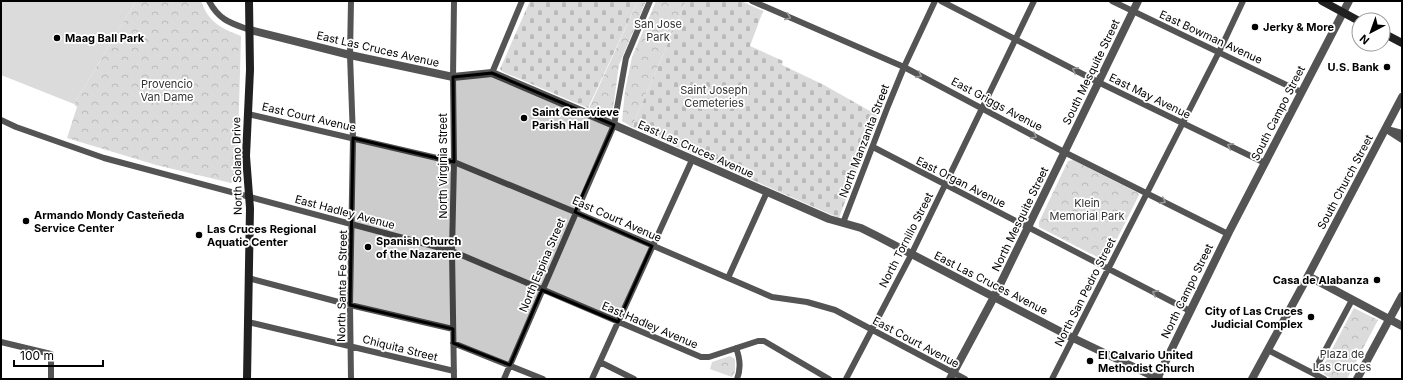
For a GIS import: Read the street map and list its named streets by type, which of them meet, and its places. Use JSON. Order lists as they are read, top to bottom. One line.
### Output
{"streets":{"main road":["North Solano Drive"],"street":["East Bowman Avenue","East Las Cruces Avenue","South Mesquite Street","East May Avenue","East Griggs Avenue","South Campo Street","East Court Avenue","North Manzanita Street","North Virginia Street","East Organ Avenue","South Church Street","East Hadley Avenue","North Mesquite Street","North Tornillo Street","North Espina Street","North Santa Fe Street","North Campo Street","North San Pedro Street","Chiquita Street"]},"crossings":[["East Bowman Avenue","South Mesquite Street"],["East Bowman Avenue","South Campo Street"],["East Bowman Avenue","North San Pedro Street"],["East Las Cruces Avenue","North Manzanita Street"],["East Las Cruces Avenue","North Solano Drive"],["East Las Cruces Avenue","North Virginia Street"],["East Las Cruces Avenue","North Mesquite Street"],["East Las Cruces Avenue","North Tornillo Street"],["East Las Cruces Avenue","North Espina Street"],["East Las Cruces Avenue","North Santa Fe Street"],["East Las Cruces Avenue","North Campo Street"],["East Las Cruces Avenue","North San Pedro Street"],["South Mesquite Street","East May Avenue"],["South Mesquite Street","East Griggs Avenue"],["South Mesquite Street","North Mesquite Street"],["East May Avenue","South Campo Street"],["East May Avenue","North Tornillo Street"],["East May Avenue","North San Pedro Street"],["East Griggs Avenue","South Campo Street"],["East Griggs Avenue","North Manzanita Street"],["East Griggs Avenue","North Mesquite Street"],["East Griggs Avenue","North Tornillo Street"],["East Griggs Avenue","North Campo Street"],["East Griggs Avenue","North San Pedro Street"],["South Campo Street","North Campo Street"],["East Court Avenue","North Solano Drive"],["East Court Avenue","North Virginia Street"],["East Court Avenue","North Mesquite Street"],["East Court Avenue","North Tornillo Street"],["East Court Avenue","North Espina Street"],["East Court Avenue","North Santa Fe Street"],["North Manzanita Street","East Organ Avenue"],["North Solano Drive","East Hadley Avenue"],["North Solano Drive","Chiquita Street"],["North Virginia Street","East Hadley Avenue"],["North Virginia Street","Chiquita Street"],["East Organ Avenue","North Mesquite Street"],["East Organ Avenue","North Tornillo Street"],["East Organ Avenue","North Campo Street"],["East Organ Avenue","North San Pedro Street"],["East Hadley Avenue","North Espina Street"],["East Hadley Avenue","North Santa Fe Street"],["North Santa Fe Street","Chiquita Street"]],"one_way":["East May Avenue","East Griggs Avenue"],"parks":["San Jose Park","Provencio Van Dame","Saint Joseph Cemeteries","Klein Memorial Park","Plaza de Las Cruces"],"places":["Jerky & More","Maag Ball Park","U.S. Bank","Saint Genevieve Parish Hall","Armando Mondy Casteñeda Service Center","Las Cruces Regional Aquatic Center","Spanish Church of the Nazarene","Casa de Alabanza","City of Las Cruces Judicial Complex","El Calvario United Methodist Church"],"scale_bar":"100 m","north":"bottom left"}
